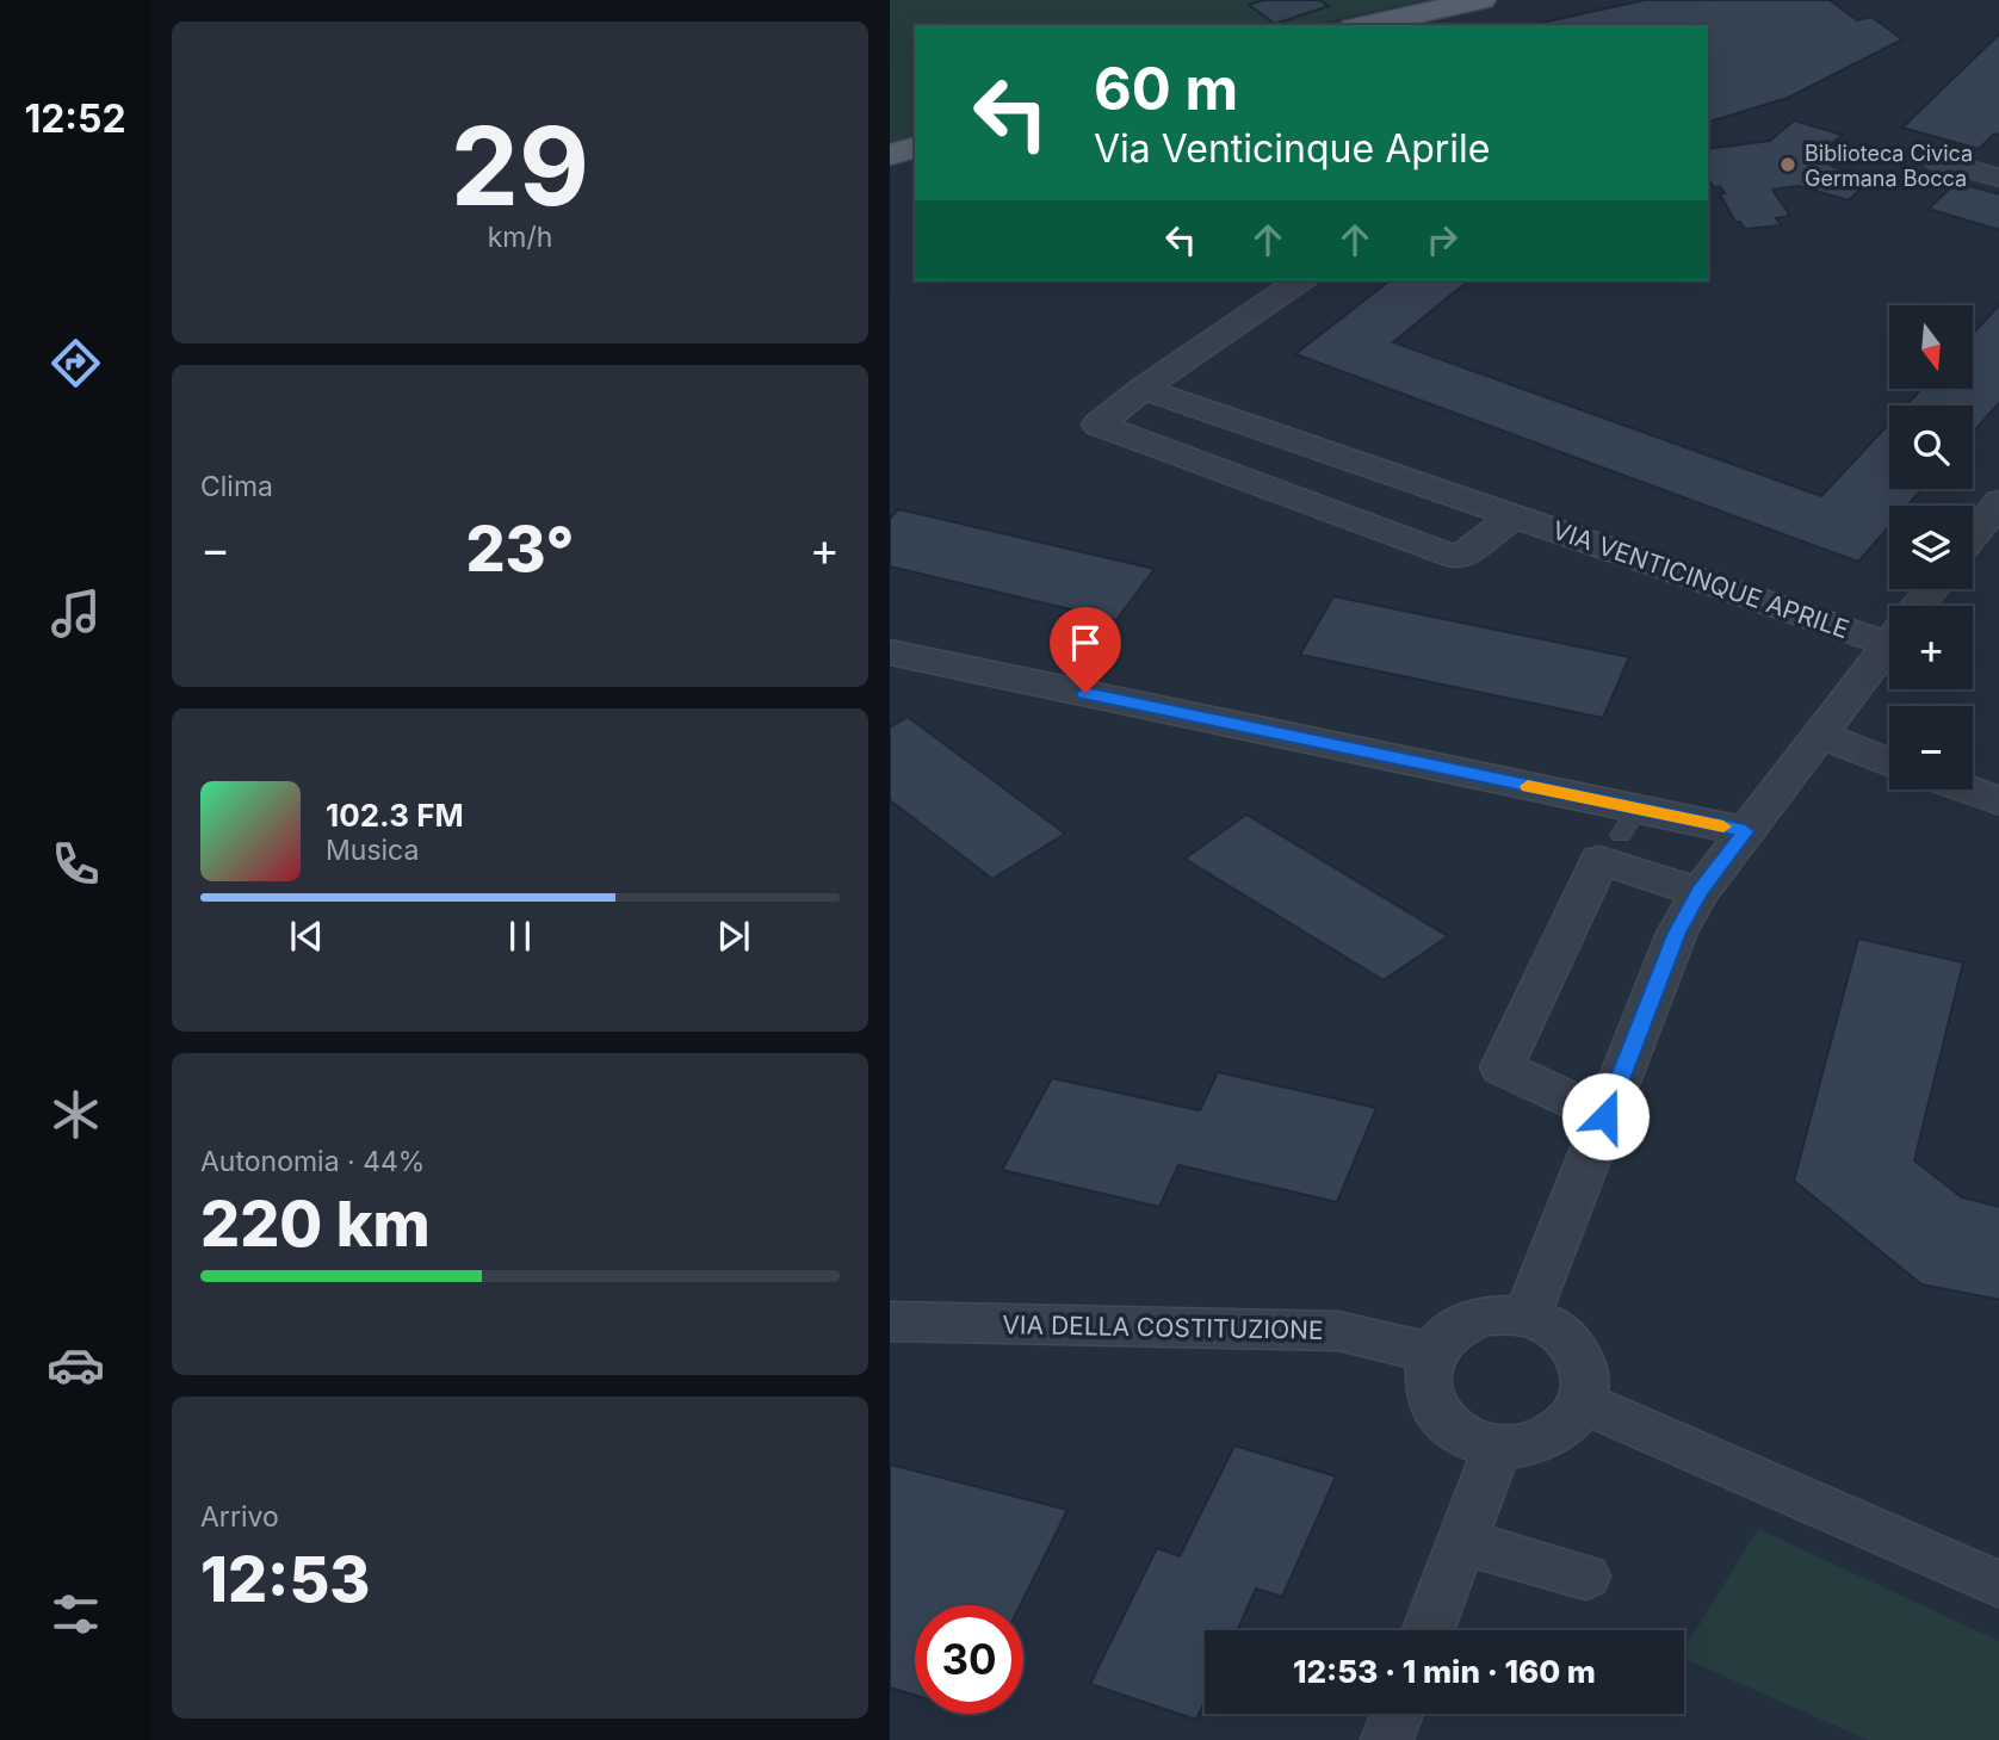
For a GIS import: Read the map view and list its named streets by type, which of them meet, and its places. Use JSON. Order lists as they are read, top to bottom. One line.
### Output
{"streets":{"street":["VIA VENTICINQUE APRILE","VIA DELLA COSTITUZIONE"]},"places":["Biblioteca Civica Germana Bocca"],"north":"bottom","page":{"tabs":"12:52","tile":[["29","km/h"],"Clima",["Autonomia · 44%","220 km"],["Arrivo","12:53"]],"turn":["60 m","Via Venticinque Aprile"],"map_buttons":["+","−"],"heat":["−","23°","+"],"song":["102.3 FM","Musica"],"limit":"30","trip":"12:53 · 1 min · 160 m"}}
